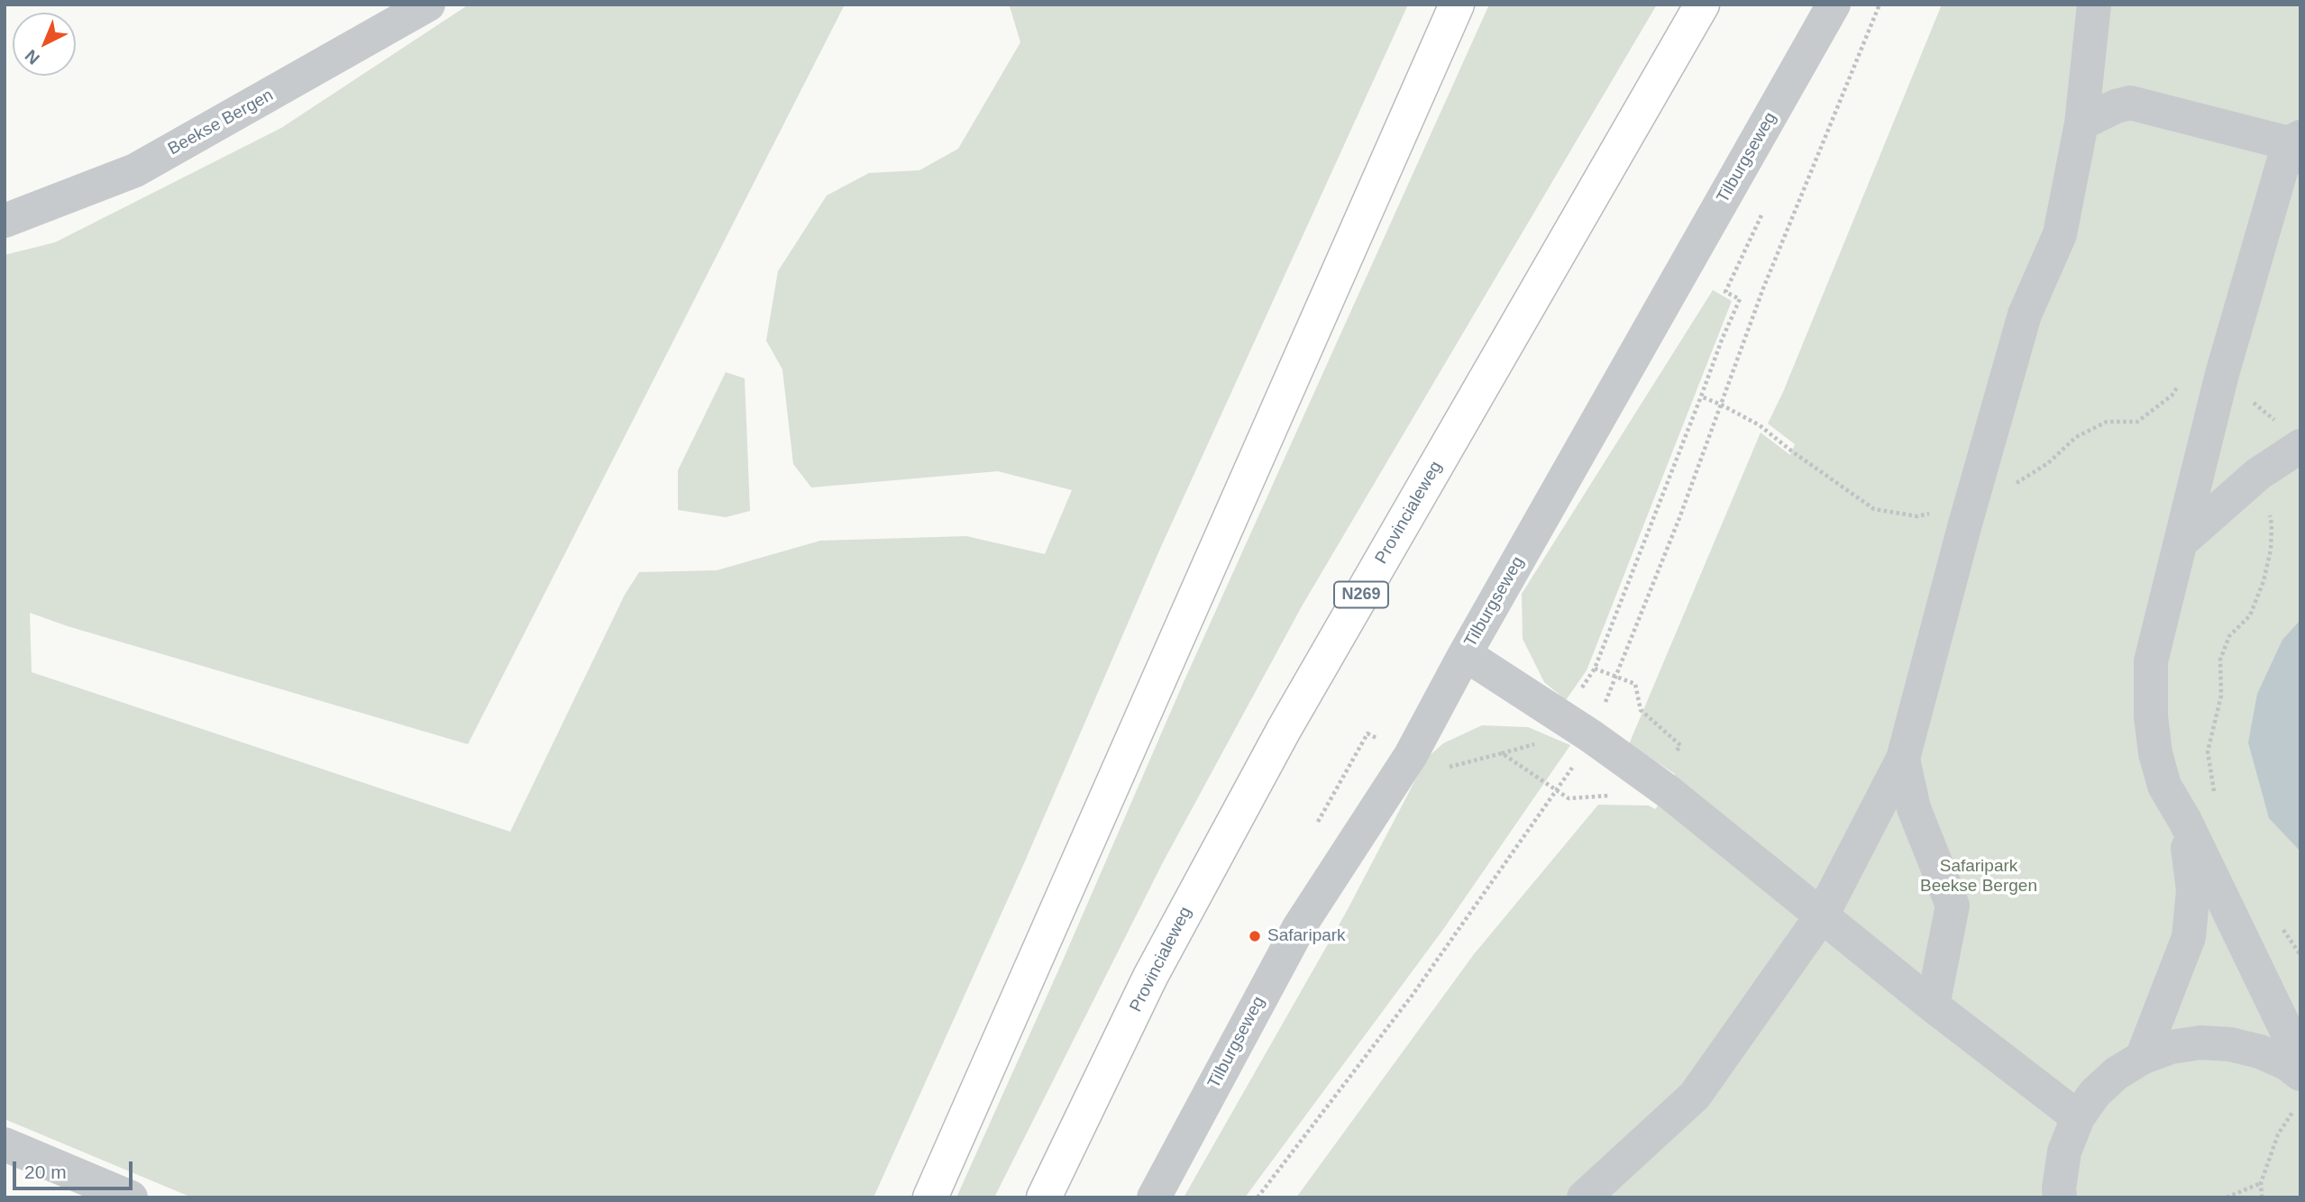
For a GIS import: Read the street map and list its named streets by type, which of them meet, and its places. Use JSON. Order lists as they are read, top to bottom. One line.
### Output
{"streets":{"highway":["Provincialeweg","N269"],"street":["Beekse Bergen","Tilburgseweg"]},"parks":["Safaripark Beekse Bergen"],"places":["Safaripark"],"scale_bar":"20 m","north":"bottom left"}
